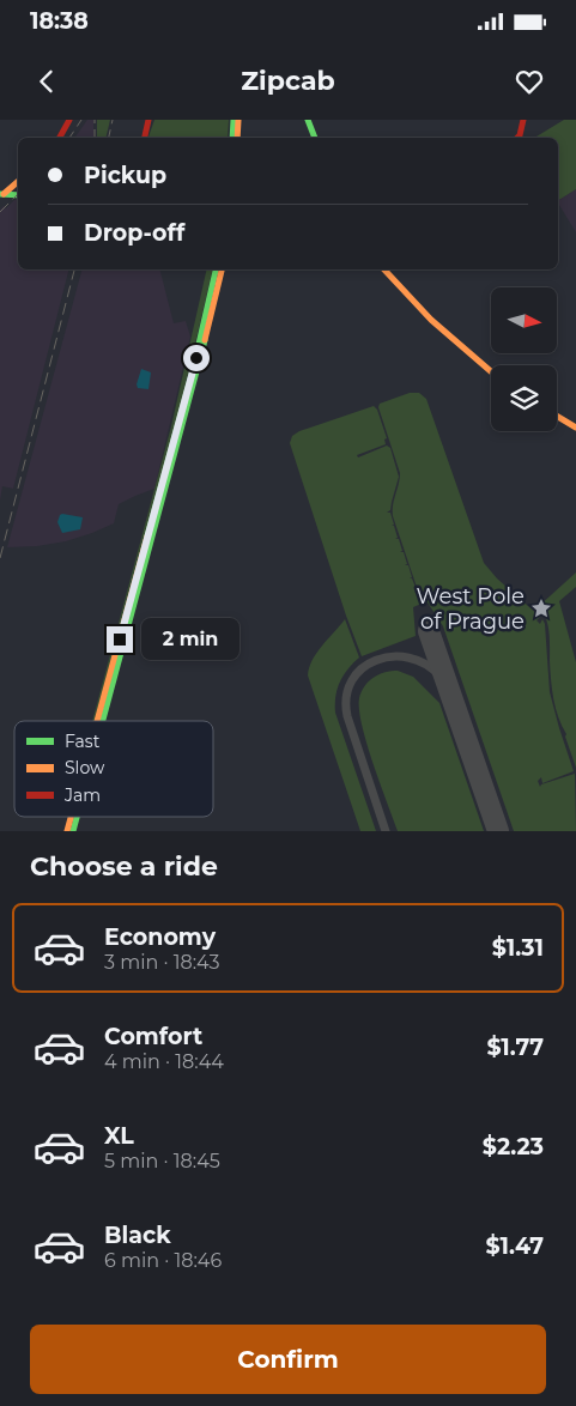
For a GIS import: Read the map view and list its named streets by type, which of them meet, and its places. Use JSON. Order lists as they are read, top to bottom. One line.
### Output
{"places":{"place":["West Pole of Prague"]},"legend":["Fast","Slow","Jam"],"north":"right","page":{"status":"18:38","header":"Zipcab","banner":["Pickup","Drop-off"],"bubble":"2 min","heading":"Choose a ride","list":[{"name":"Economy","note":"3 min · 18:43","value":"$1.31"},{"name":"Comfort","note":"4 min · 18:44","value":"$1.77"},{"name":"XL","note":"5 min · 18:45","value":"$2.23"},{"name":"Black","note":"6 min · 18:46","value":"$1.47"}],"buttons":"Confirm"}}
